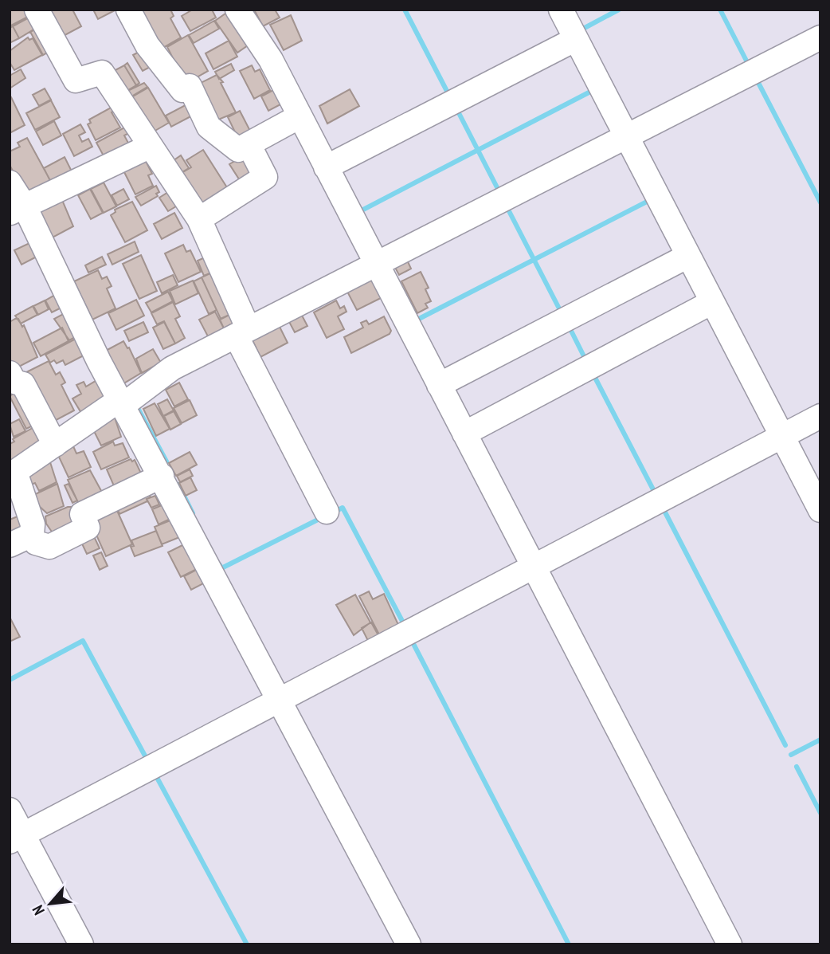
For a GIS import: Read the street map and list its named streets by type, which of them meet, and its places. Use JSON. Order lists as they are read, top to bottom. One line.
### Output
{"north":"bottom left"}
